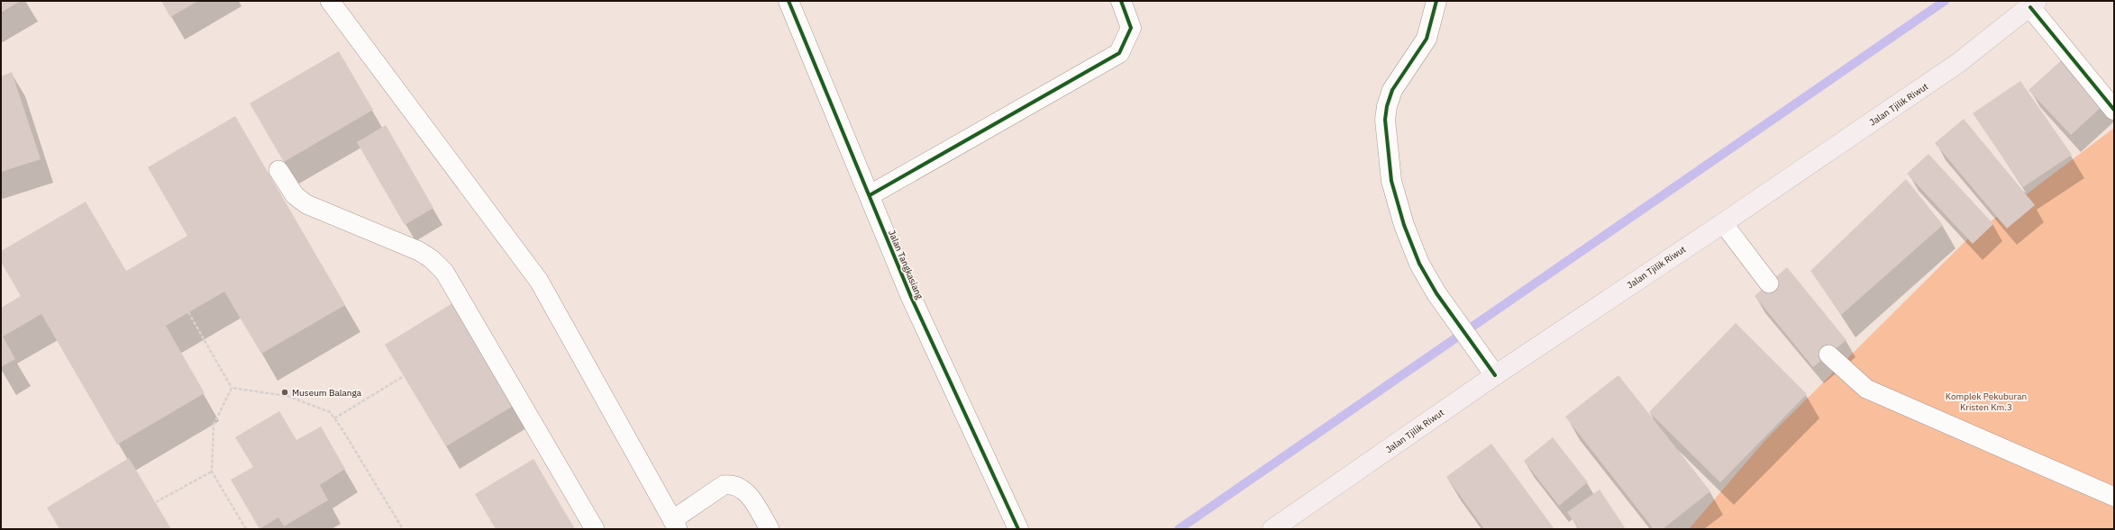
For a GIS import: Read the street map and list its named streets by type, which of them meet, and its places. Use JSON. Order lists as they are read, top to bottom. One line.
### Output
{"streets":{"highway":["Jalan Tjilik Riwut"],"street":["Jalan Tangkasiang"]},"parks":["Komplek Pekuburan Kristen Km.3"],"places":["Museum Balanga"]}
